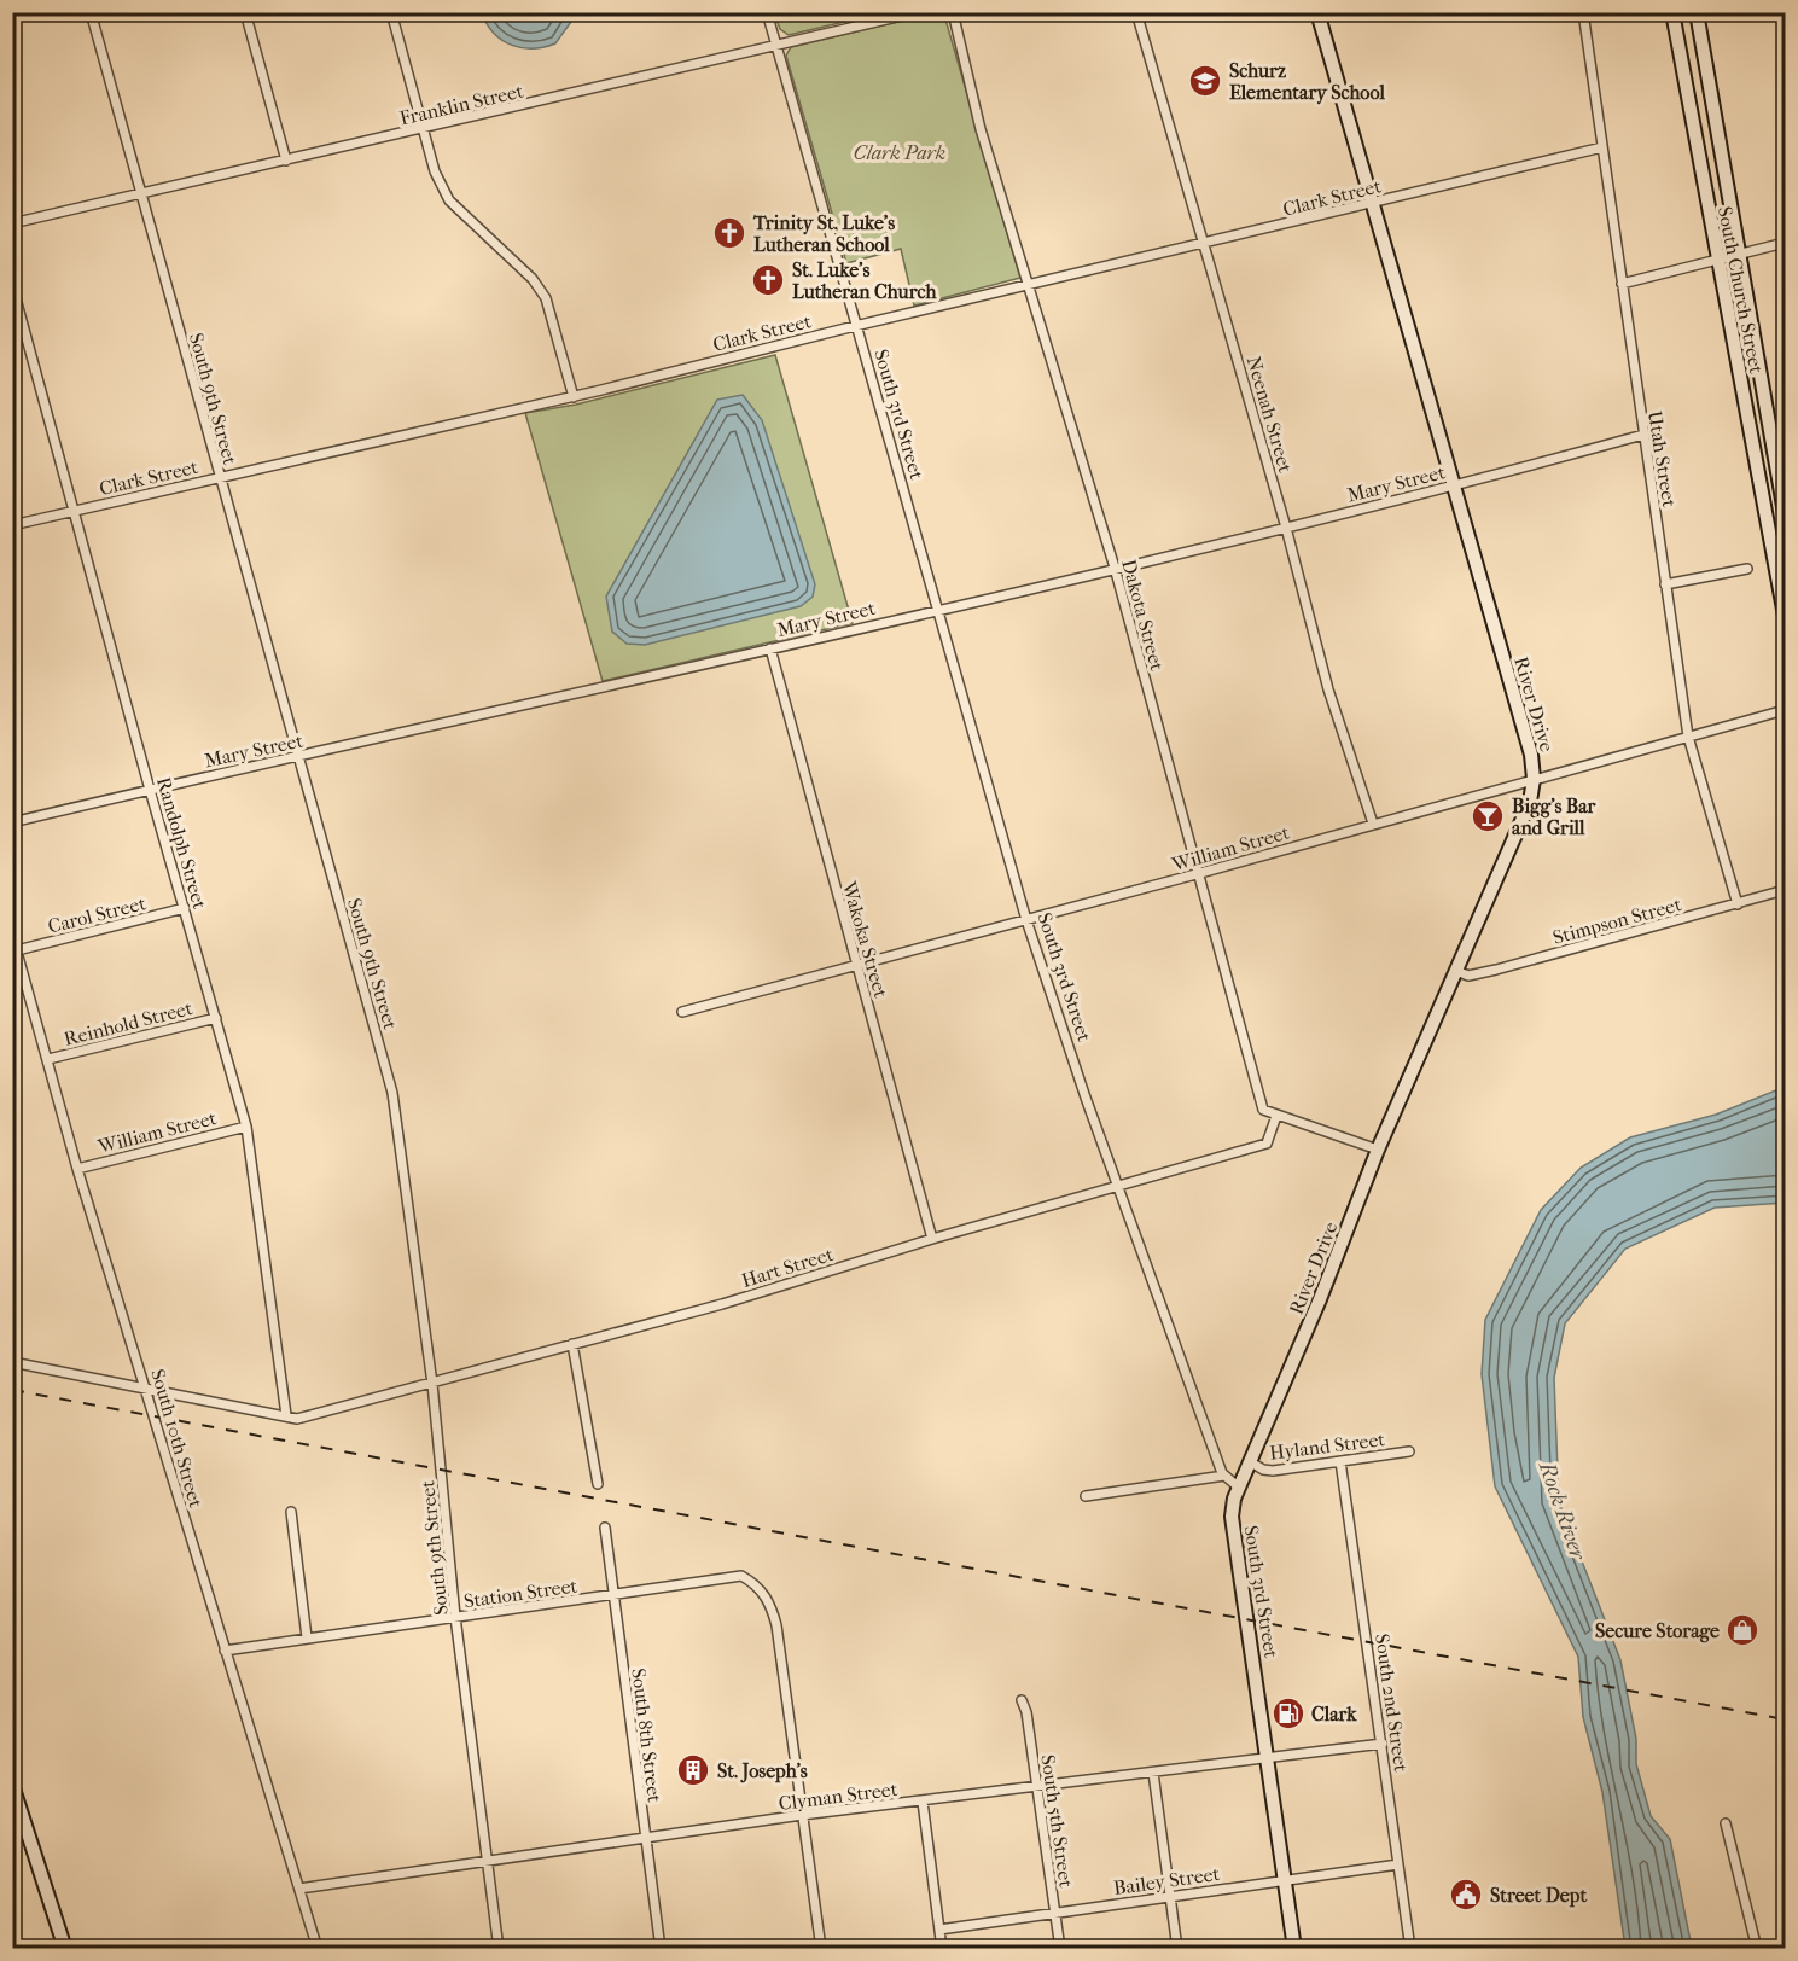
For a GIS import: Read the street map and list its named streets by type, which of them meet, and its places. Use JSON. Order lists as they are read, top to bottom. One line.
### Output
{"streets":{"street":["Franklin Street","Clark Street","South Church Street","South 9th Street","South 3rd Street","Neenah Street","Utah Street","Mary Street","Dakota Street","River Drive","Randolph Street","William Street","Carol Street","Stimpson Street","Wakoka Street","Reinhold Street","Hart Street","South 10th Street","Hyland Street","Station Street","South 2nd Street","South 8th Street","Clyman Street","South 5th Street","Bailey Street"]},"crossings":[["Franklin Street","South 9th Street"],["Franklin Street","South 3rd Street"],["Clark Street","South 9th Street"],["Clark Street","South 3rd Street"],["Clark Street","Neenah Street"],["Clark Street","Utah Street"],["Clark Street","Dakota Street"],["Clark Street","River Drive"],["Clark Street","Randolph Street"],["South 9th Street","Mary Street"],["South 9th Street","Hart Street"],["South 9th Street","Station Street"],["South 9th Street","Clyman Street"],["South 3rd Street","Mary Street"],["South 3rd Street","River Drive"],["South 3rd Street","William Street"],["South 3rd Street","Hart Street"],["South 3rd Street","Clyman Street"],["South 3rd Street","Bailey Street"],["Neenah Street","Mary Street"],["Neenah Street","William Street"],["Utah Street","Mary Street"],["Utah Street","William Street"],["Utah Street","Stimpson Street"],["Mary Street","Dakota Street"],["Mary Street","River Drive"],["Mary Street","Randolph Street"],["Mary Street","Wakoka Street"],["Dakota Street","William Street"],["Dakota Street","Hart Street"],["River Drive","William Street"],["River Drive","Stimpson Street"],["River Drive","Hyland Street"],["Randolph Street","William Street"],["Randolph Street","Carol Street"],["Randolph Street","Reinhold Street"],["Randolph Street","Hart Street"],["William Street","Wakoka Street"],["William Street","South 10th Street"],["Carol Street","South 10th Street"],["Wakoka Street","Hart Street"],["Reinhold Street","South 10th Street"],["Hart Street","South 10th Street"],["South 10th Street","Station Street"],["South 10th Street","Clyman Street"],["Hyland Street","South 2nd Street"],["Station Street","South 8th Street"],["Station Street","Clyman Street"],["South 2nd Street","Clyman Street"],["South 2nd Street","Bailey Street"],["South 8th Street","Clyman Street"],["Clyman Street","South 5th Street"],["South 5th Street","Bailey Street"]],"water":["Rock River"],"parks":["Clark Park"],"places":{"school or university":["Schurz Elementary School"],"church":["Trinity St. Luke's Lutheran School","St. Luke's Lutheran Church"],"bar":["Bigg's Bar and Grill"],"shop":["Secure Storage"],"fuel station":["Clark"],"building":["St. Joseph's"],"public building":["Street Dept"]}}
